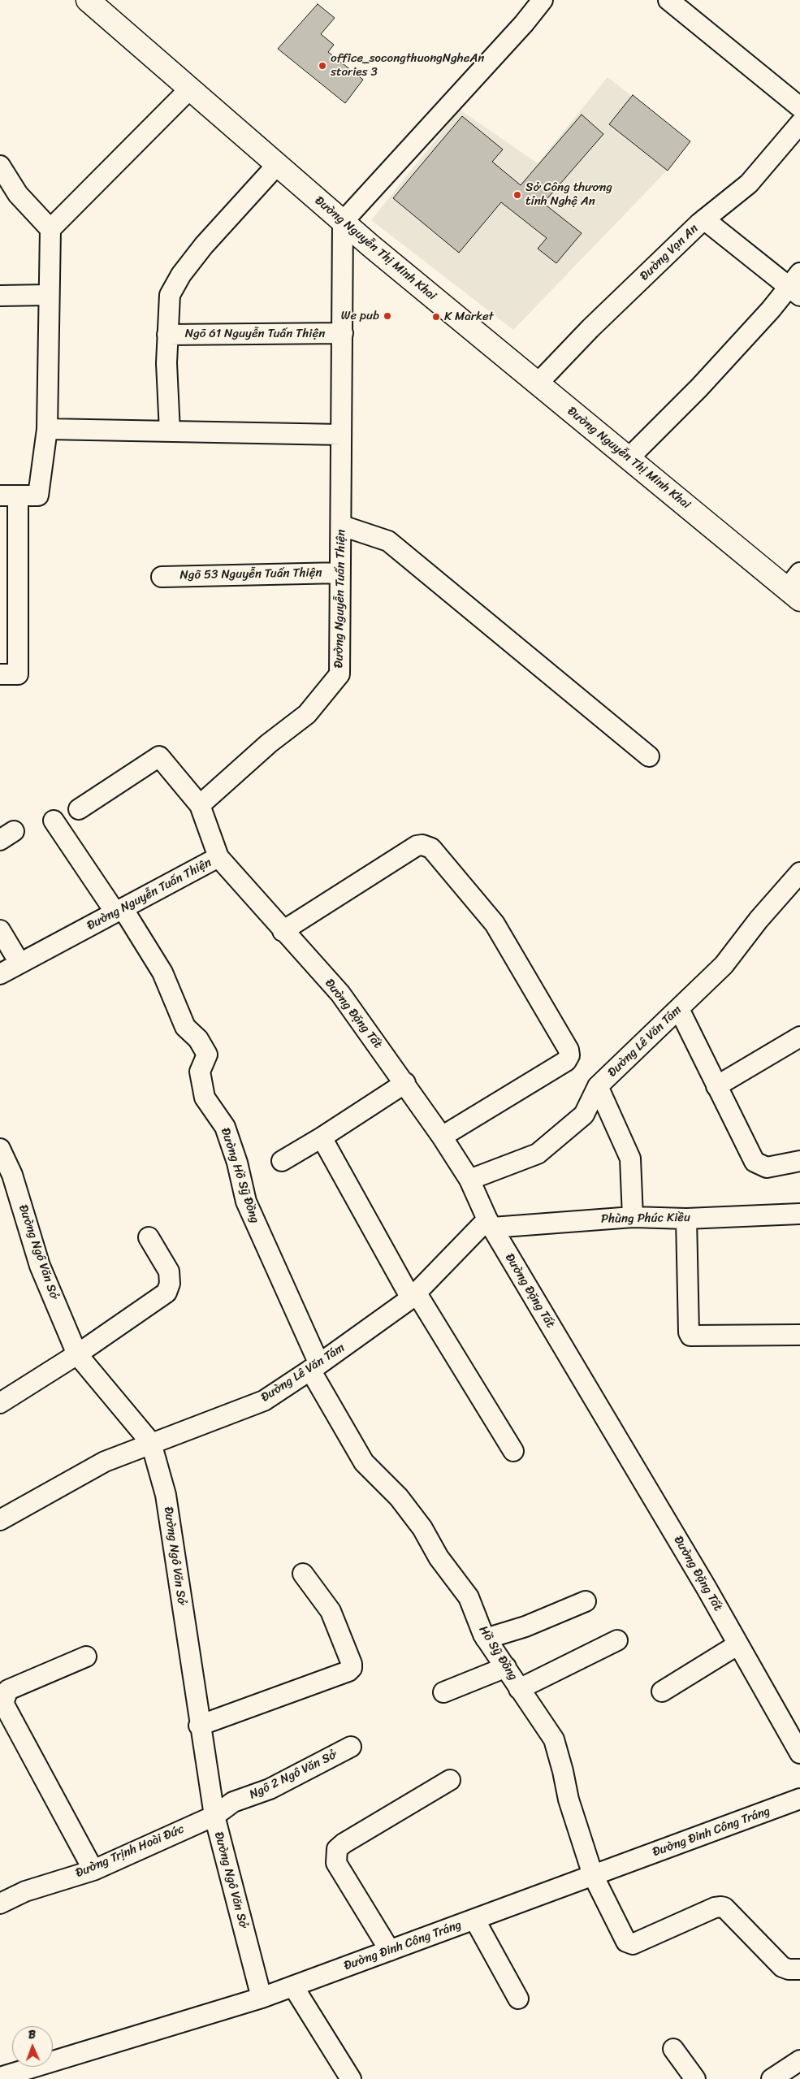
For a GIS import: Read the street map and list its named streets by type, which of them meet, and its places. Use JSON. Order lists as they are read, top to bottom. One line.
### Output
{"streets":{"main road":["Đường Nguyễn Thị Minh Khai"],"street":["Đường Vạn An","Ngõ 61 Nguyễn Tuấn Thiện","Ngõ 53 Nguyễn Tuấn Thiện","Đường Nguyễn Tuấn Thiện","Đường Đặng Tất","Đường Lê Văn Tám","Đường Hồ Sỹ Đồng","Phùng Phúc Kiều","Đường Ngô Văn Sở","Hồ Sỹ Đồng","Ngõ 2 Ngô Văn Sở","Đường Đinh Công Tráng","Đường Trịnh Hoài Đức"]},"crossings":[["Đường Nguyễn Thị Minh Khai","Đường Vạn An"],["Đường Nguyễn Thị Minh Khai","Đường Nguyễn Tuấn Thiện"],["Ngõ 61 Nguyễn Tuấn Thiện","Đường Nguyễn Tuấn Thiện"],["Ngõ 53 Nguyễn Tuấn Thiện","Đường Nguyễn Tuấn Thiện"],["Đường Nguyễn Tuấn Thiện","Đường Đặng Tất"],["Đường Nguyễn Tuấn Thiện","Đường Hồ Sỹ Đồng"],["Đường Đặng Tất","Đường Lê Văn Tám"],["Đường Đặng Tất","Phùng Phúc Kiều"],["Đường Lê Văn Tám","Đường Hồ Sỹ Đồng"],["Đường Lê Văn Tám","Phùng Phúc Kiều"],["Đường Lê Văn Tám","Đường Ngô Văn Sở"],["Đường Lê Văn Tám","Hồ Sỹ Đồng"],["Đường Hồ Sỹ Đồng","Hồ Sỹ Đồng"],["Đường Ngô Văn Sở","Ngõ 2 Ngô Văn Sở"],["Đường Ngô Văn Sở","Đường Đinh Công Tráng"],["Đường Ngô Văn Sở","Đường Trịnh Hoài Đức"],["Hồ Sỹ Đồng","Đường Đinh Công Tráng"],["Ngõ 2 Ngô Văn Sở","Đường Trịnh Hoài Đức"]],"places":["office_socongthuongNgheAn stories 3","Sở Công thương tỉnh Nghệ An","We pub","K Market"],"north":"top"}
